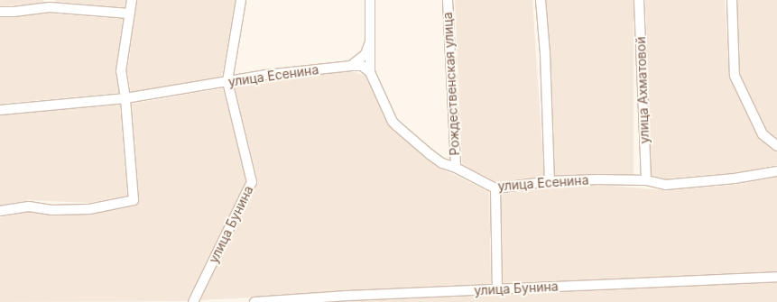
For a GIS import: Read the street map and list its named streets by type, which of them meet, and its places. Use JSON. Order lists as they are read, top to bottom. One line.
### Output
{"streets":{"street":["улица Есенина","Рождественская улица","улица Ахматовой","улица Бунина"]},"crossings":[["улица Есенина","Рождественская улица"],["улица Есенина","улица Ахматовой"],["улица Есенина","улица Бунина"]]}
